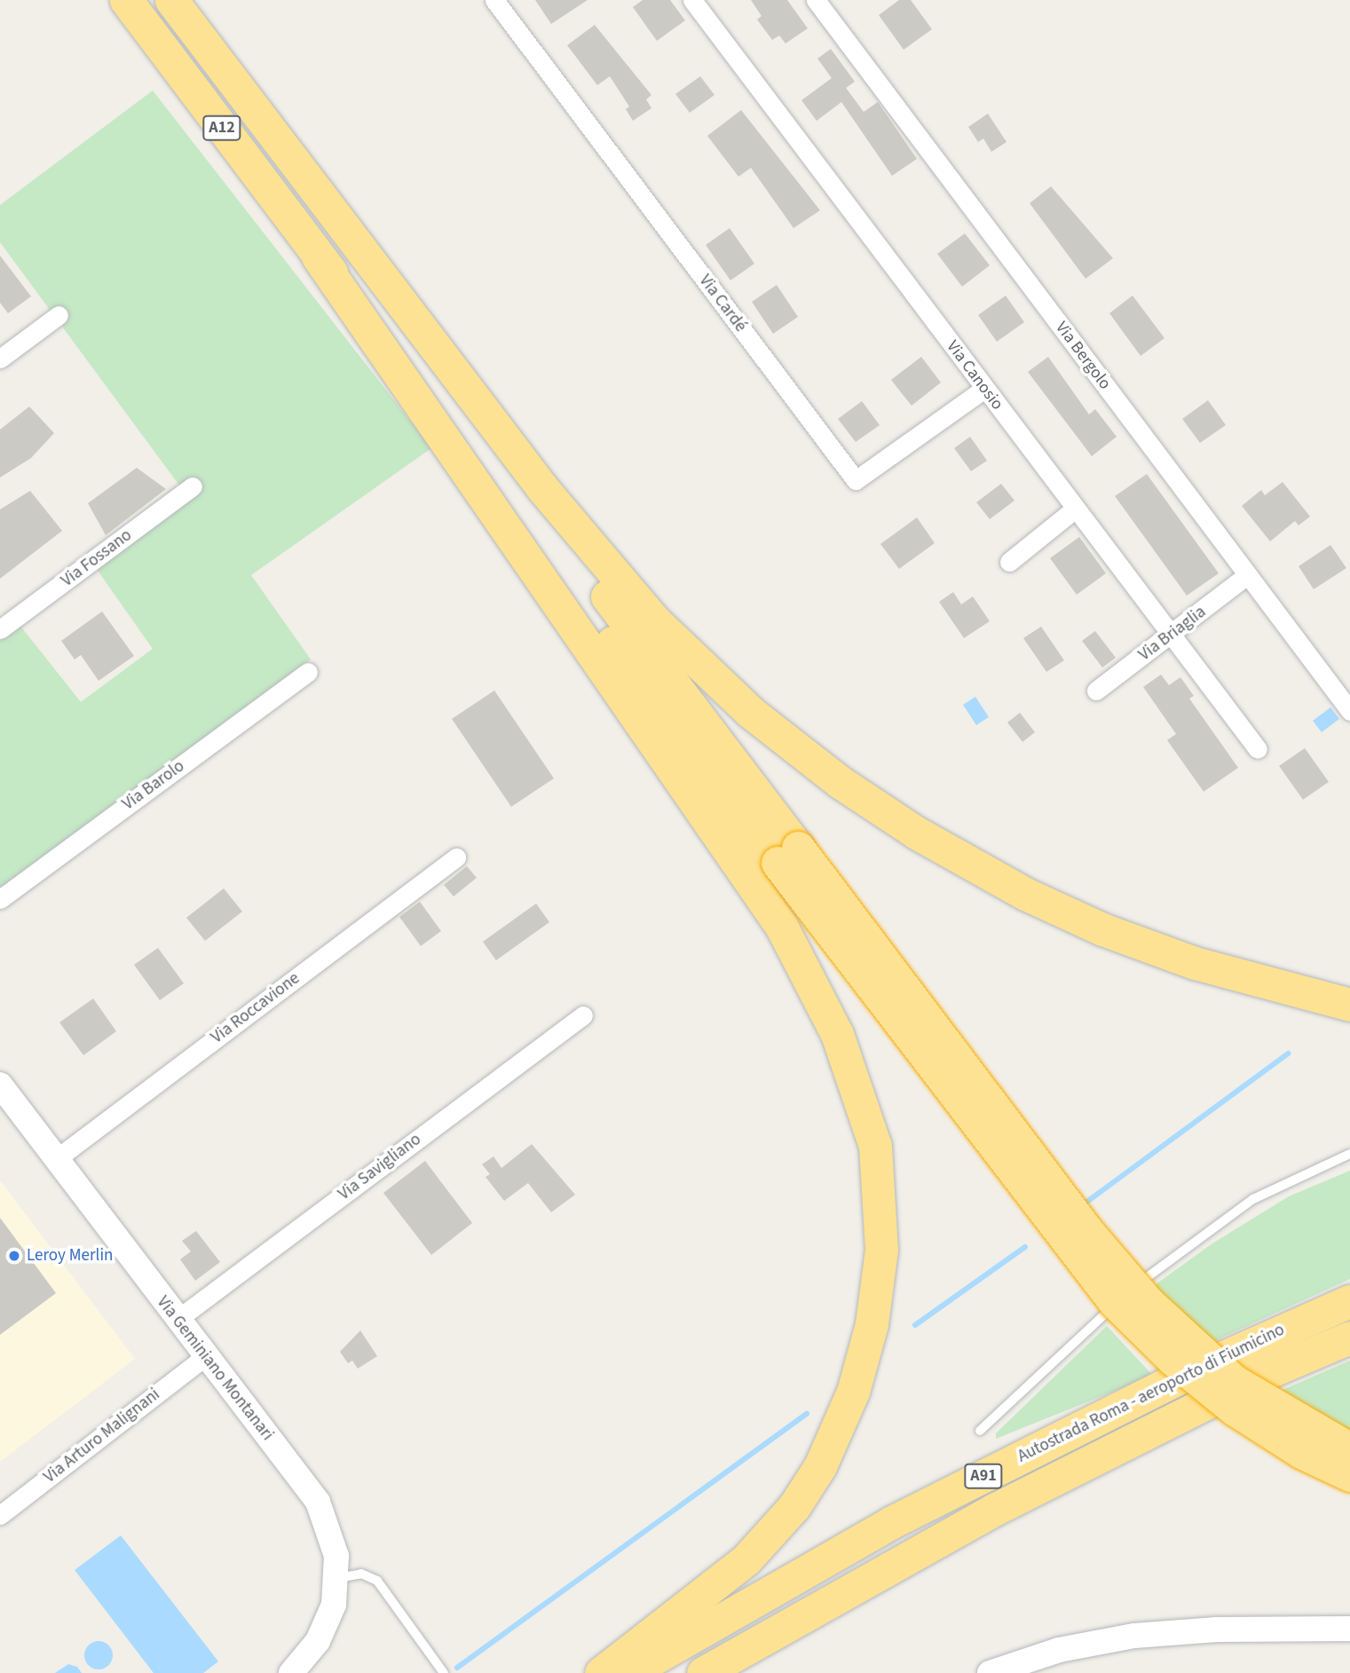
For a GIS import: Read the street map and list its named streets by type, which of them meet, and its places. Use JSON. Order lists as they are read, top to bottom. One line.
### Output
{"streets":{"highway":["A12","Autostrada Roma - aeroporto di Fiumicino","A91"],"street":["Via Cardé","Via Bergolo","Via Canosio","Via Fossano","Via Briaglia","Via Barolo","Via Roccavione","Via Savigliano","Via Geminiano Montanari","Via Arturo Malignani"]},"crossings":[["Via Cardé","Via Canosio"],["Via Bergolo","Via Briaglia"],["Via Canosio","Via Briaglia"],["Via Roccavione","Via Geminiano Montanari"],["Via Savigliano","Via Geminiano Montanari"],["Via Geminiano Montanari","Via Arturo Malignani"]],"places":["Leroy Merlin"]}
